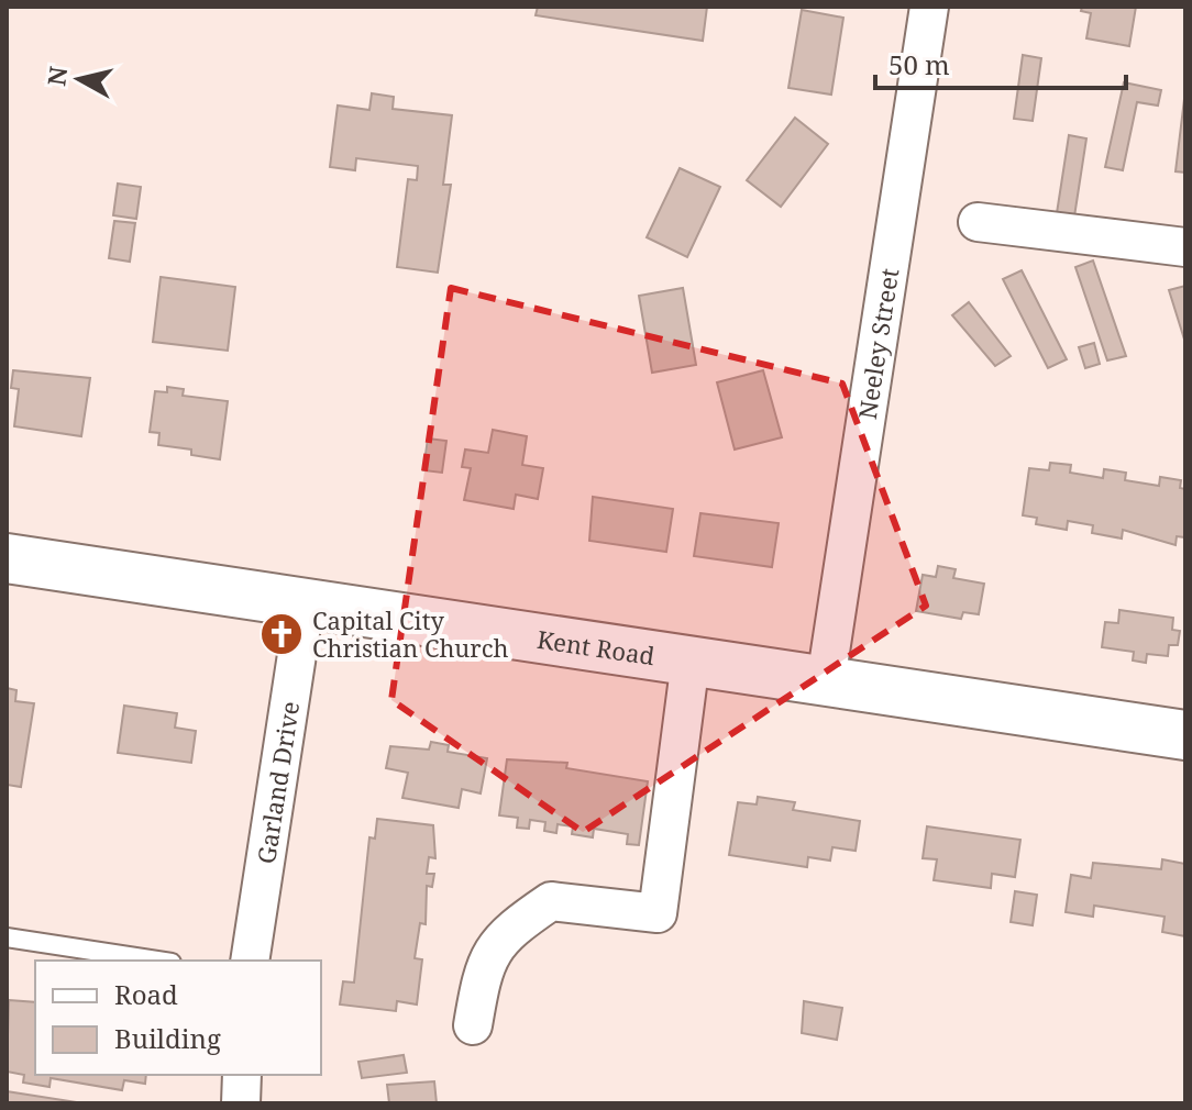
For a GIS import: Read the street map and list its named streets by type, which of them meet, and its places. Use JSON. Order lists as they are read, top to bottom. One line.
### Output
{"streets":{"street":["Neeley Street","Kent Road","Garland Drive"]},"crossings":[["Neeley Street","Kent Road"],["Kent Road","Garland Drive"]],"places":{"church":["Capital City Christian Church"]},"legend":["Road","Building"],"scale_bar":"50 m","north":"left"}
